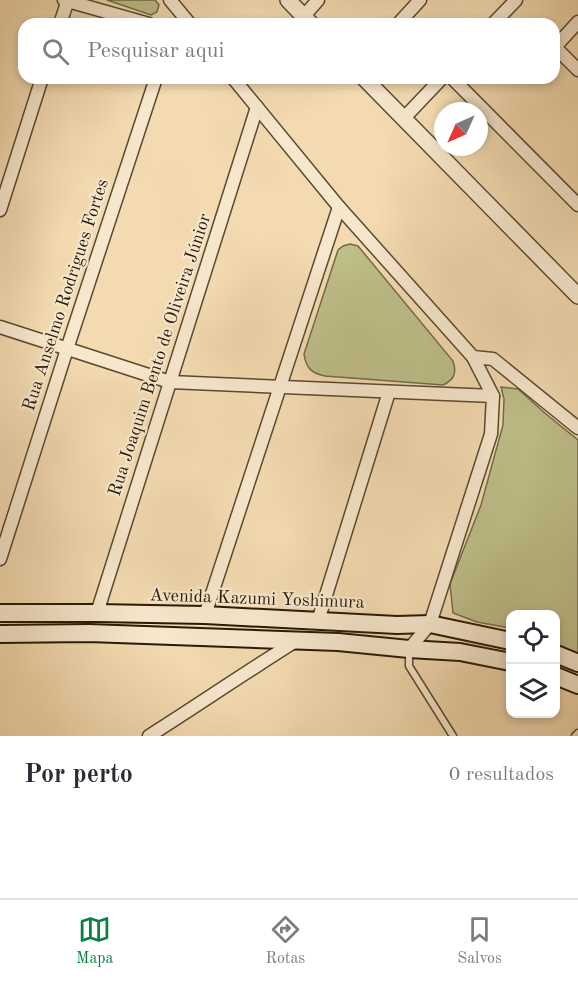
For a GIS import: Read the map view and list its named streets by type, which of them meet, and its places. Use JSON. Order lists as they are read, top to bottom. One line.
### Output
{"streets":{"main road":["Avenida Kazumi Yoshimura"],"street":["Rua Anselmo Rodrigues Fortes","Rua Joaquim Bento de Oliveira Júnior"]},"crossings":[["Rua Joaquim Bento de Oliveira Júnior","Avenida Kazumi Yoshimura"]],"north":"bottom left","page":{"search":"Pesquisar aqui","heading":["Por perto","0 resultados"],"nav":["Mapa","Rotas","Salvos"]}}
